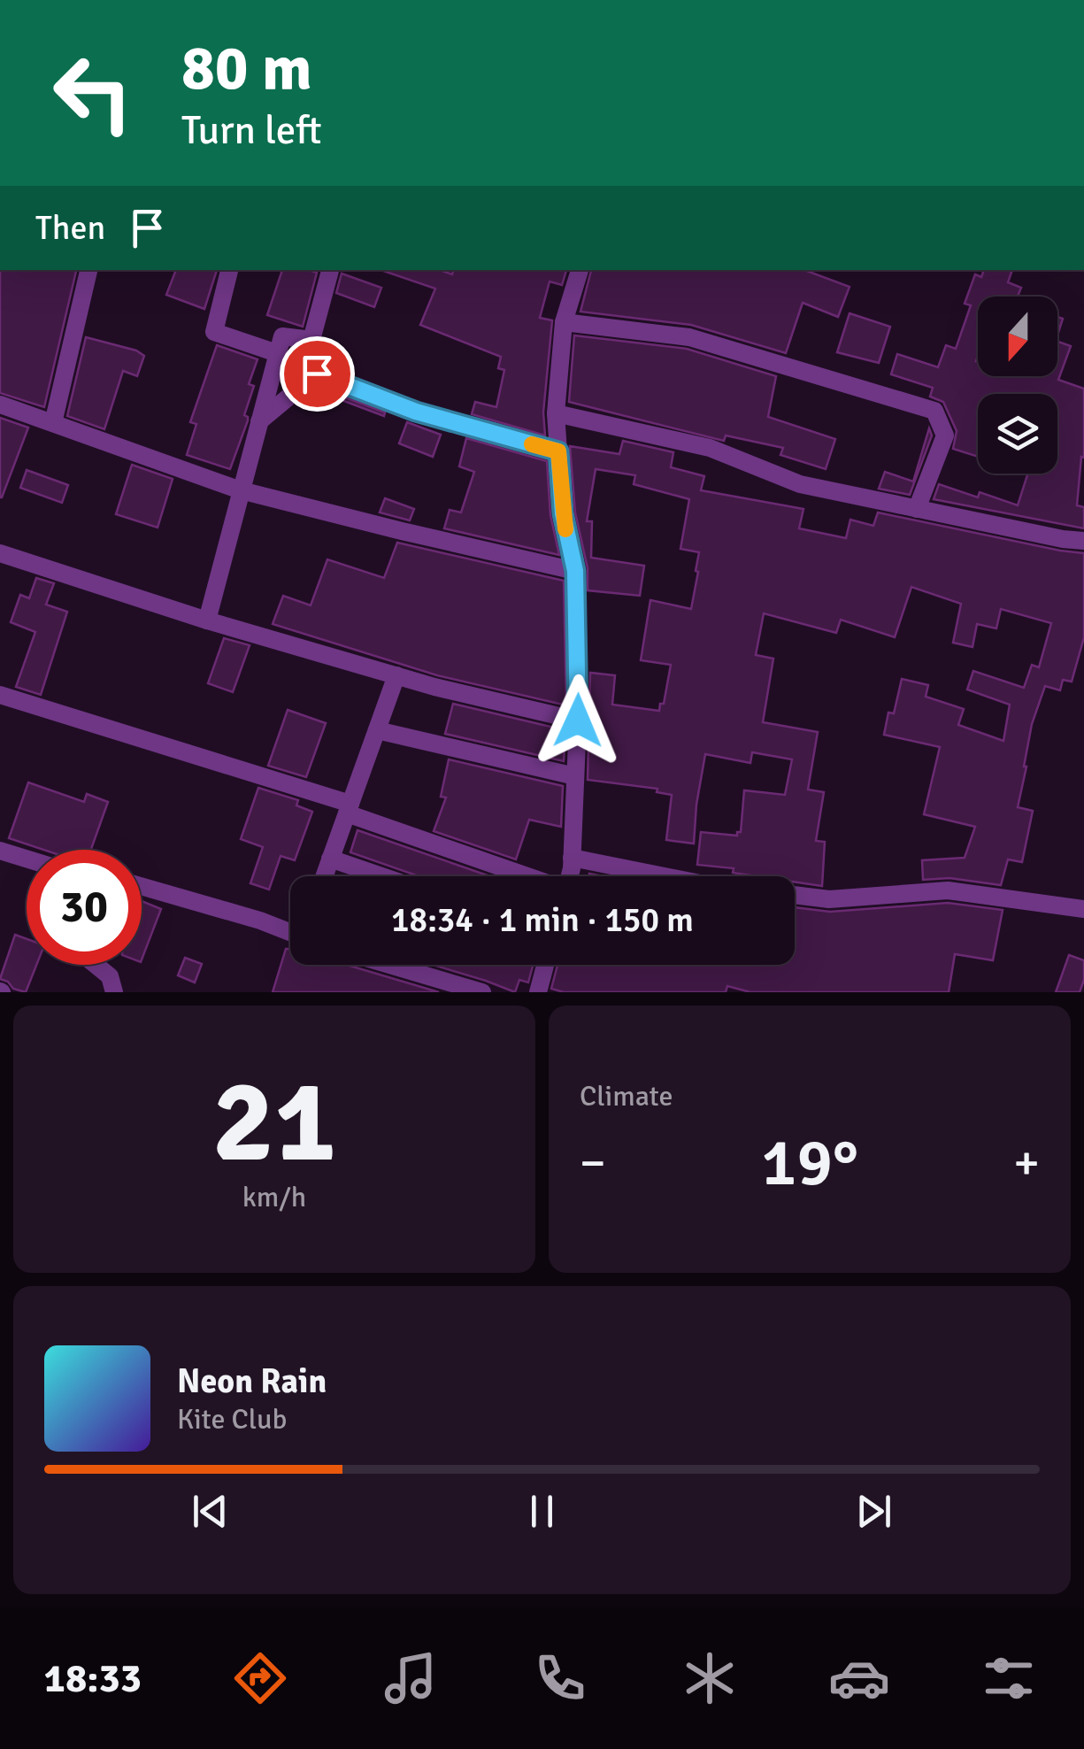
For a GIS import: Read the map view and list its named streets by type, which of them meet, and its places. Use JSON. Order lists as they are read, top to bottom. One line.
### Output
{"north":"bottom","page":{"turn":["80 m","Turn left"],"then":"Then","limit":"30","trip":"18:34 · 1 min · 150 m","tile":[["21","km/h"],"Climate"],"heat":["−","19°","+"],"song":["Neon Rain","Kite Club"],"tabs":"18:33"}}
